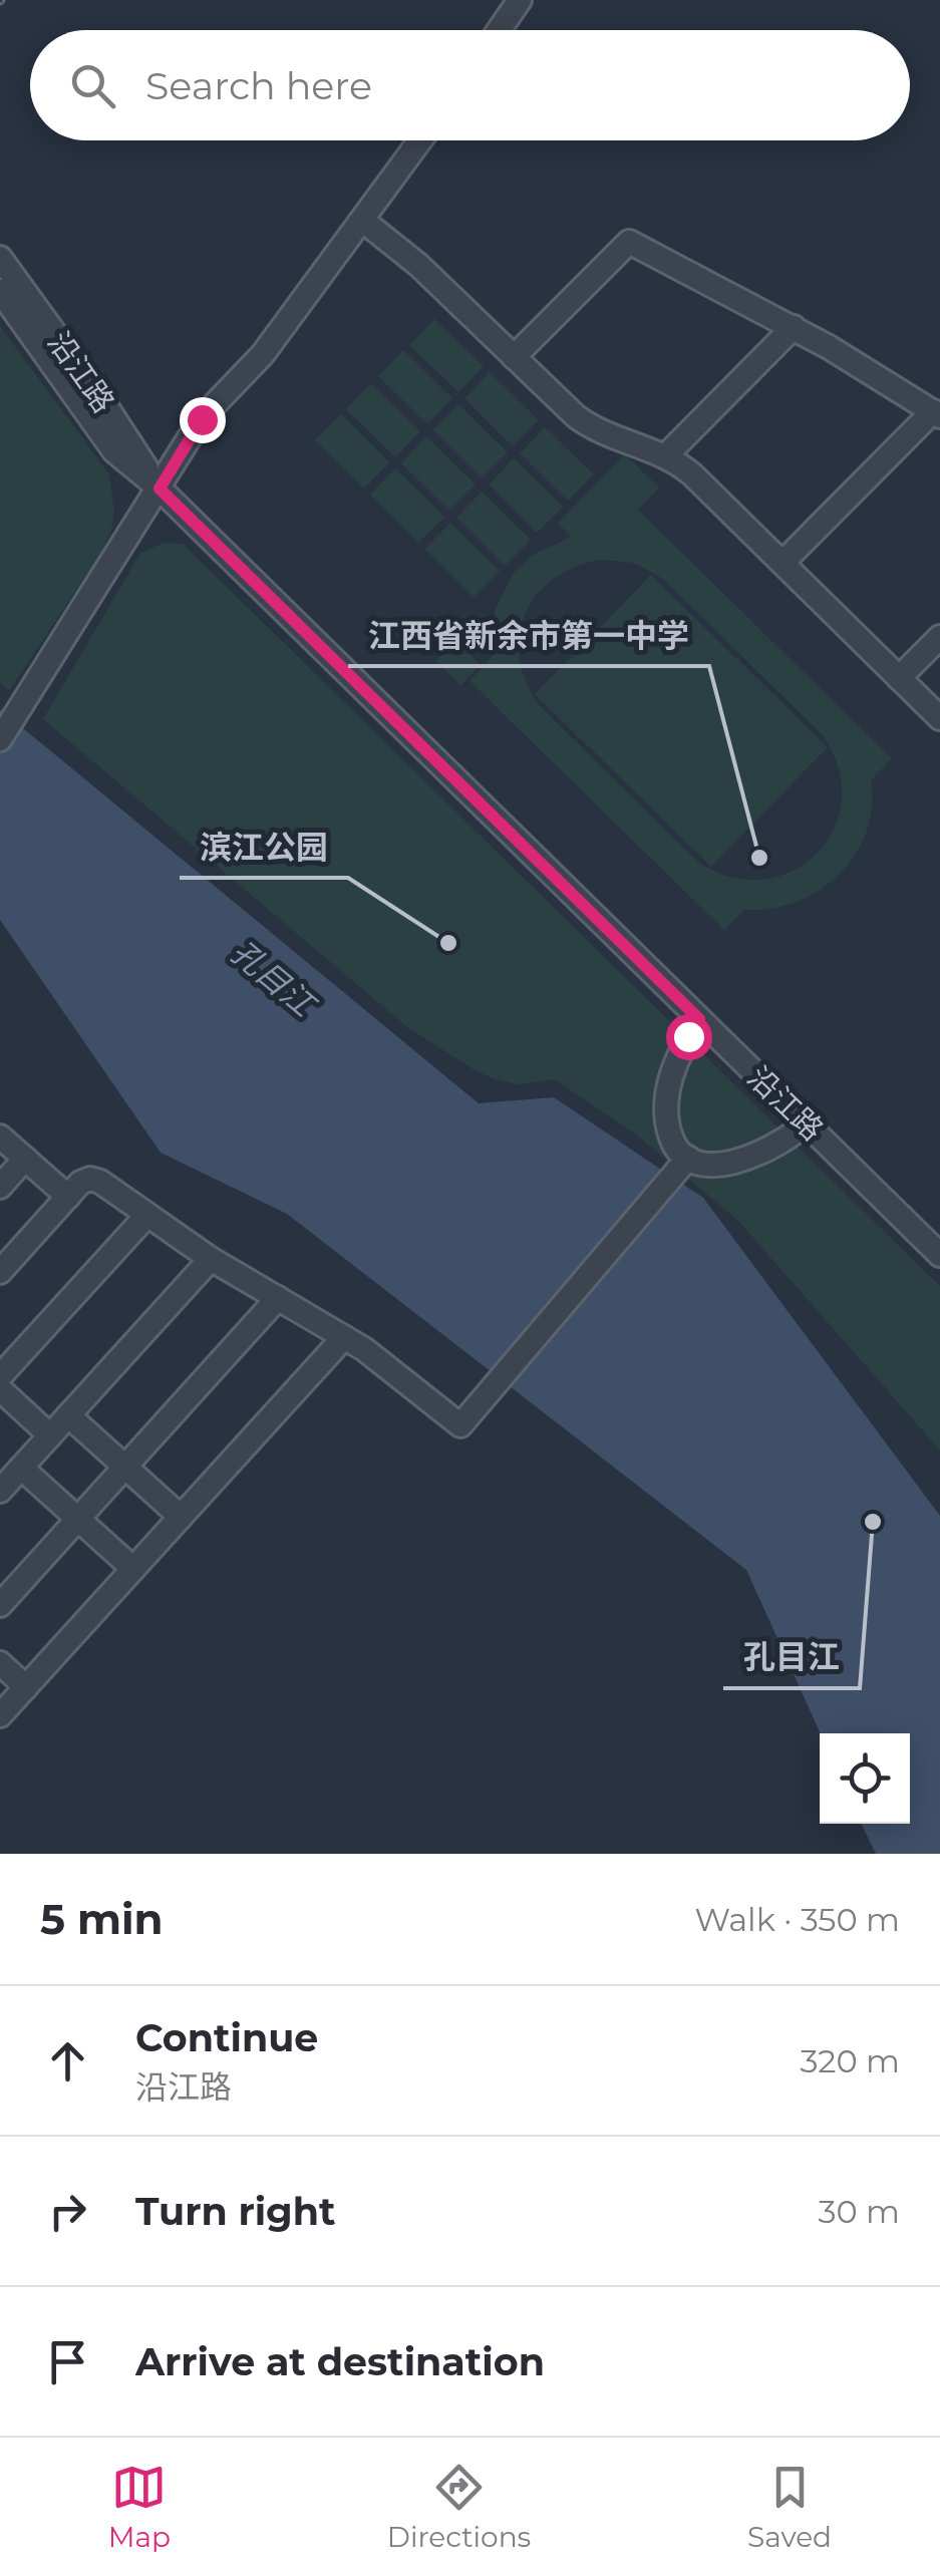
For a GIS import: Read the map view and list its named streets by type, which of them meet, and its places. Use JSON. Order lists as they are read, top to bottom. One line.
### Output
{"streets":{"street":["沿江路"]},"water":["孔目江"],"places":["江西省新余市第一中学","滨江公园","孔目江"],"page":{"search":"Search here","heading":["5 min","Walk · 350 m"],"list":[["Continue","沿江路","320 m"],["Turn right","30 m"],"Arrive at destination"],"nav":["Map","Directions","Saved"]}}
